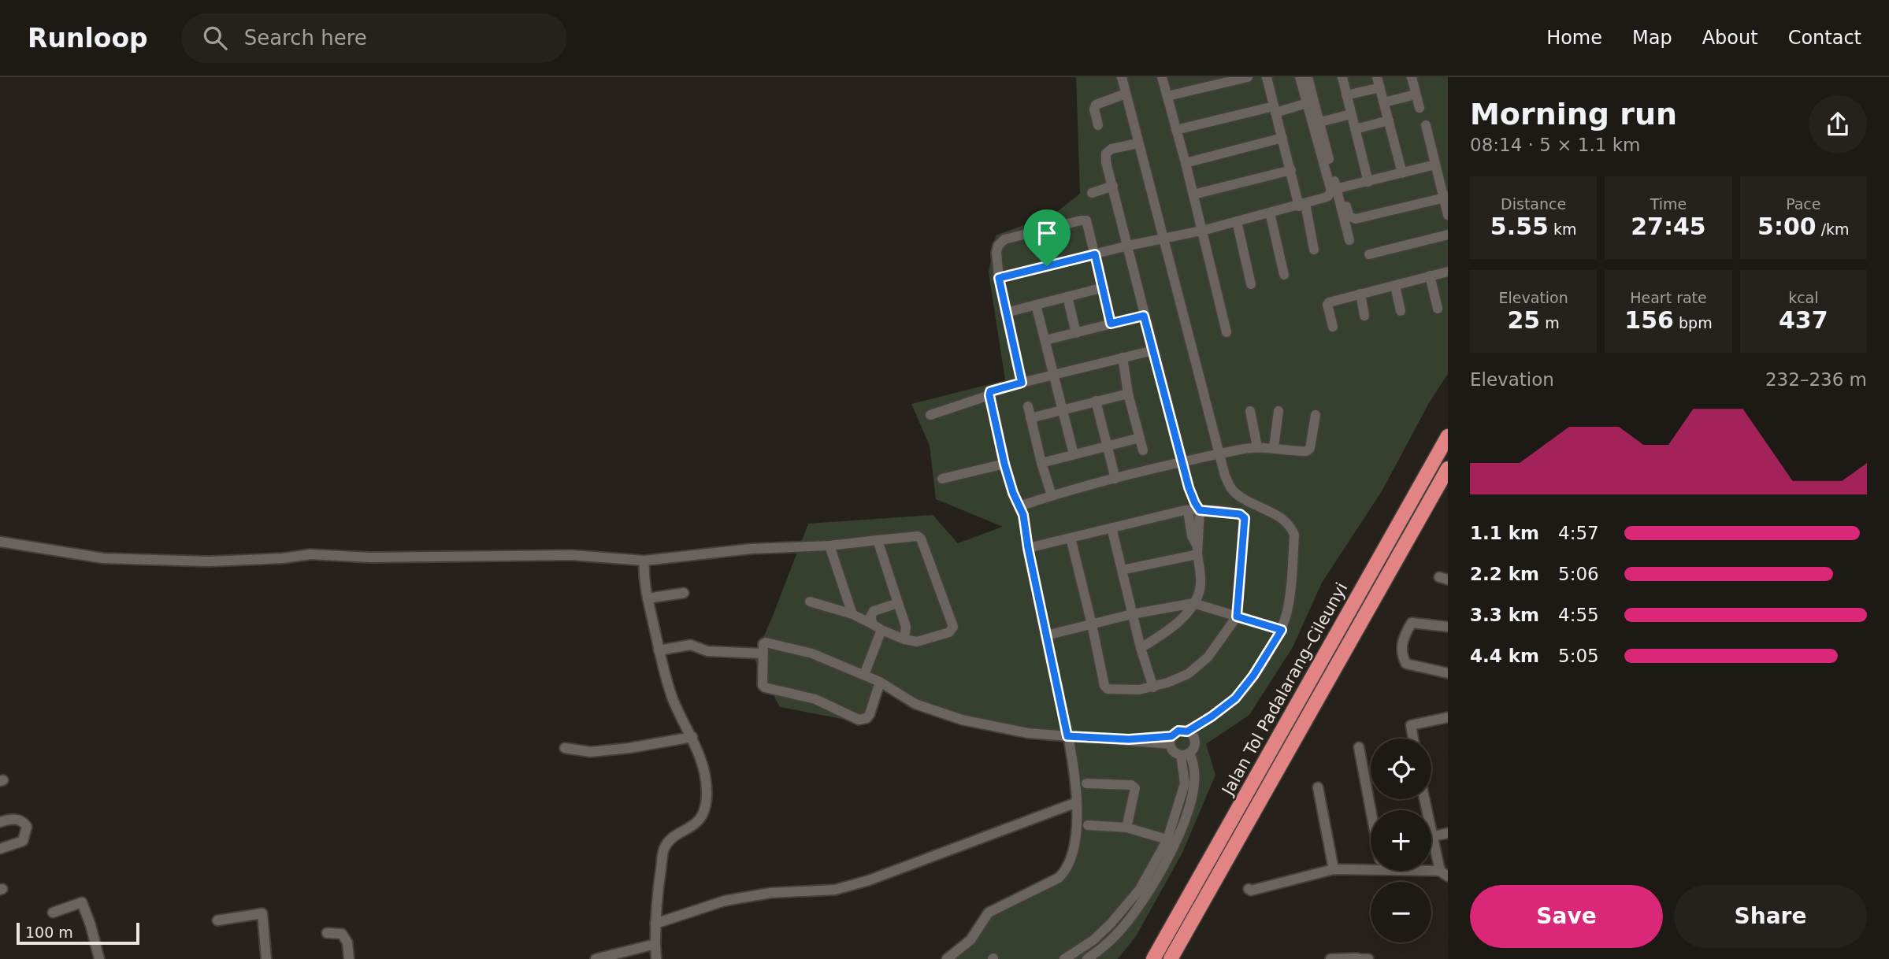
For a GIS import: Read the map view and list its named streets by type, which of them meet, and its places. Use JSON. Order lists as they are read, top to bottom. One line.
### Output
{"streets":{"highway":["Jalan Tol Padalarang–Cileunyi"]},"scale_bar":"100 m","page":{"header":"Runloop","search":"Search here","nav":["Home","Map","About","Contact"],"heading":["Morning run","08:14 · 5 × 1.1 km"],"stats":[["Distance","5.55 km"],["Time","27:45"],["Pace","5:00 /km"],["Elevation","25 m"],["Heart rate","156 bpm"],["kcal","437"]],"chart":["Elevation","232–236 m"],"list":[{"name":"1.1 km","note":"4:57"},{"name":"2.2 km","note":"5:06"},{"name":"3.3 km","note":"4:55"},{"name":"4.4 km","note":"5:05"}],"map_buttons":["+","−"],"buttons":["Save","Share"],"scale":"100 m"}}
